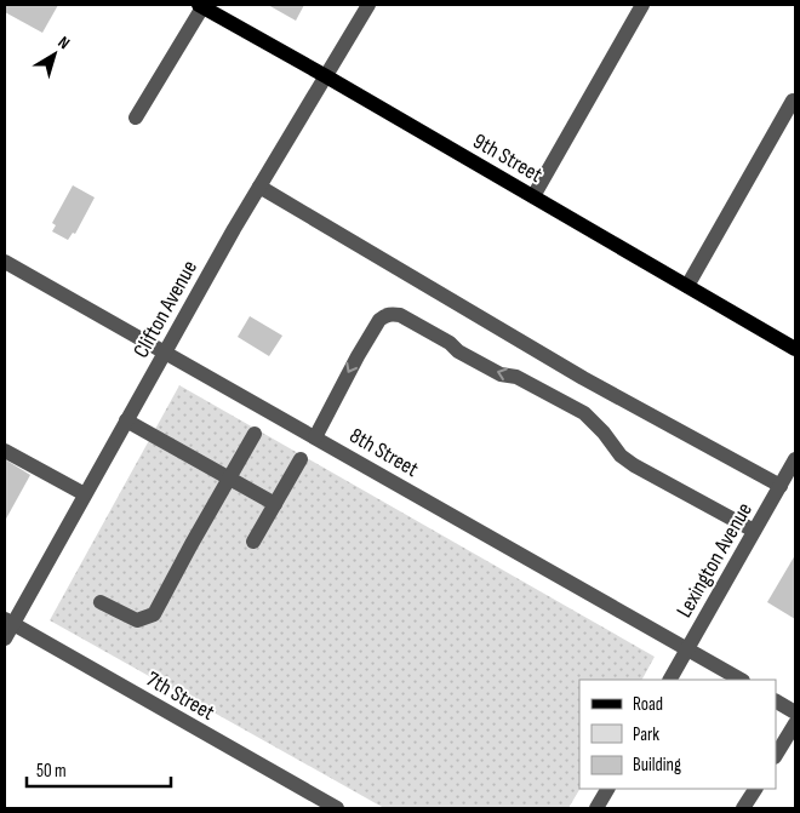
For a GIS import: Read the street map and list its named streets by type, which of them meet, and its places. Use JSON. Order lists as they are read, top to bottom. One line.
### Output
{"streets":{"main road":["9th Street"],"street":["Clifton Avenue","8th Street","Lexington Avenue","7th Street"]},"crossings":[["9th Street","Clifton Avenue"],["Clifton Avenue","8th Street"],["Clifton Avenue","7th Street"],["8th Street","Lexington Avenue"]],"legend":["Road","Park","Building"],"scale_bar":"50 m","north":"top right"}
